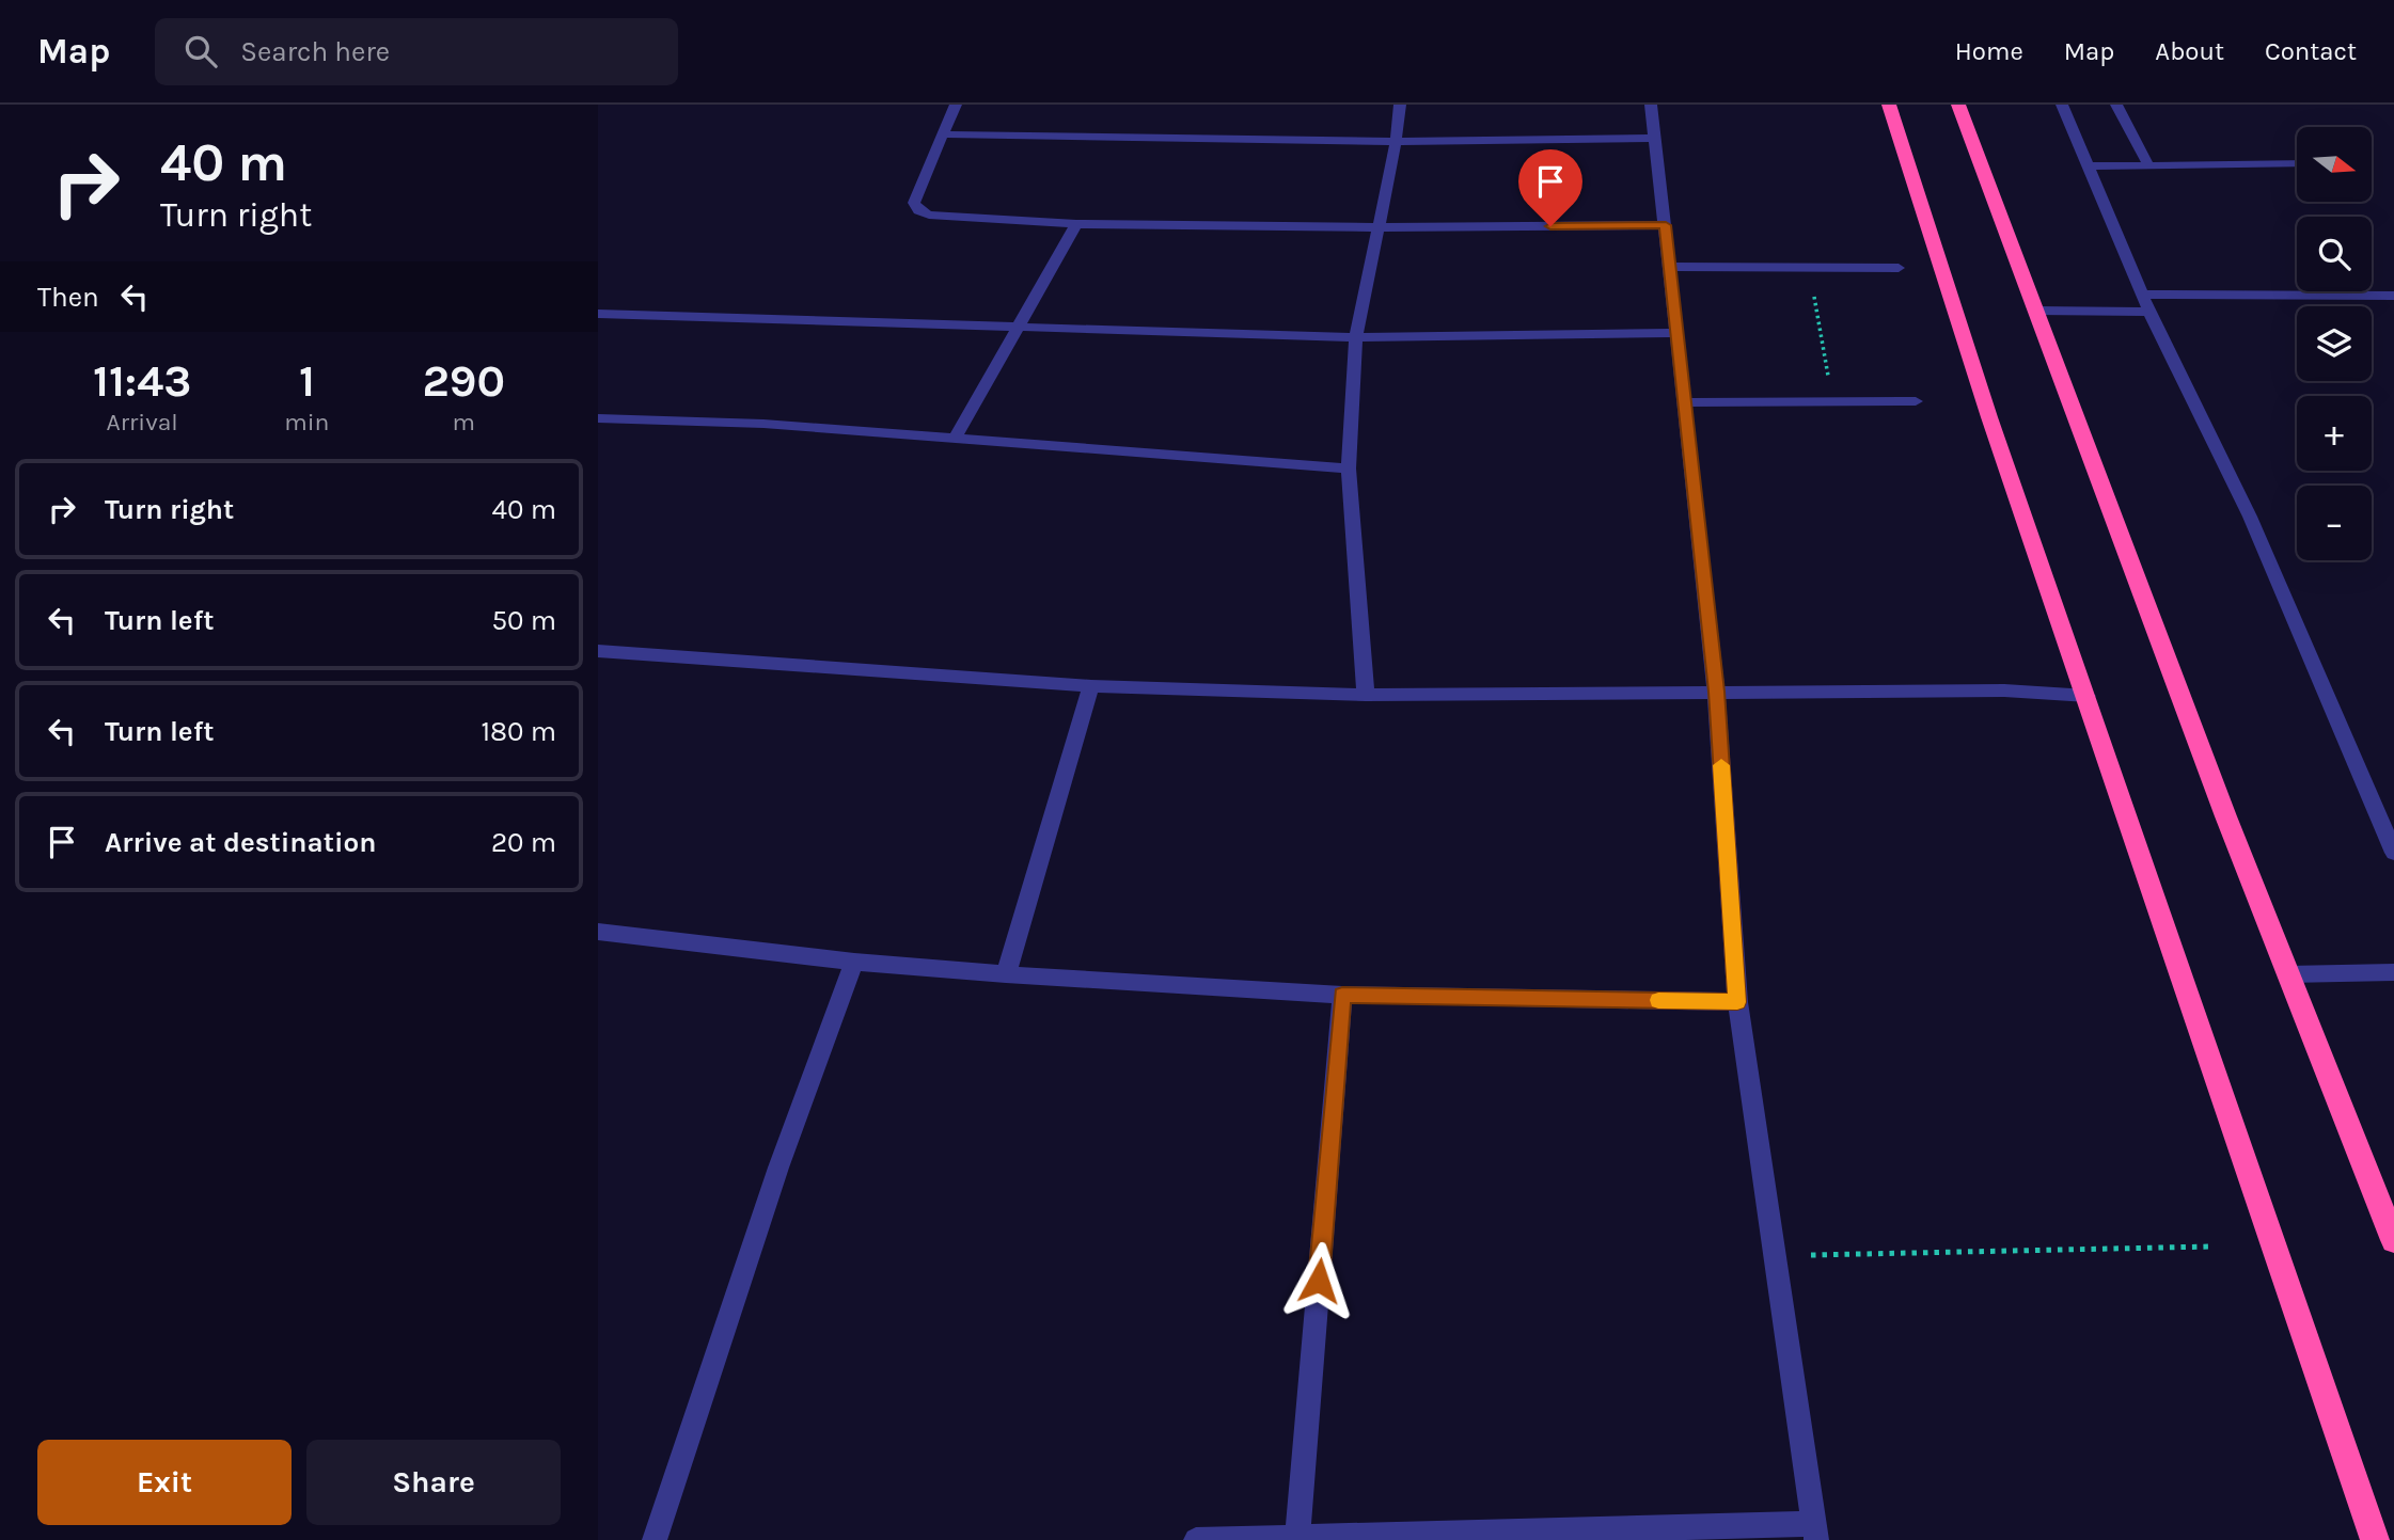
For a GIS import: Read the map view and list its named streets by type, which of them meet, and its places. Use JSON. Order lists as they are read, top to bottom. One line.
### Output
{"north":"right","page":{"header":"Map","search":"Search here","nav":["Home","Map","About","Contact"],"turn":["40 m","Turn right"],"map_buttons":["+","−"],"then":"Then","eta":["11:43","Arrival","1","min","290","m"],"list":[{"name":"Turn right","value":"40 m"},{"name":"Turn left","value":"50 m"},{"name":"Turn left","value":"180 m"},{"name":"Arrive at destination","value":"20 m"}],"buttons":["Exit","Share"]}}
